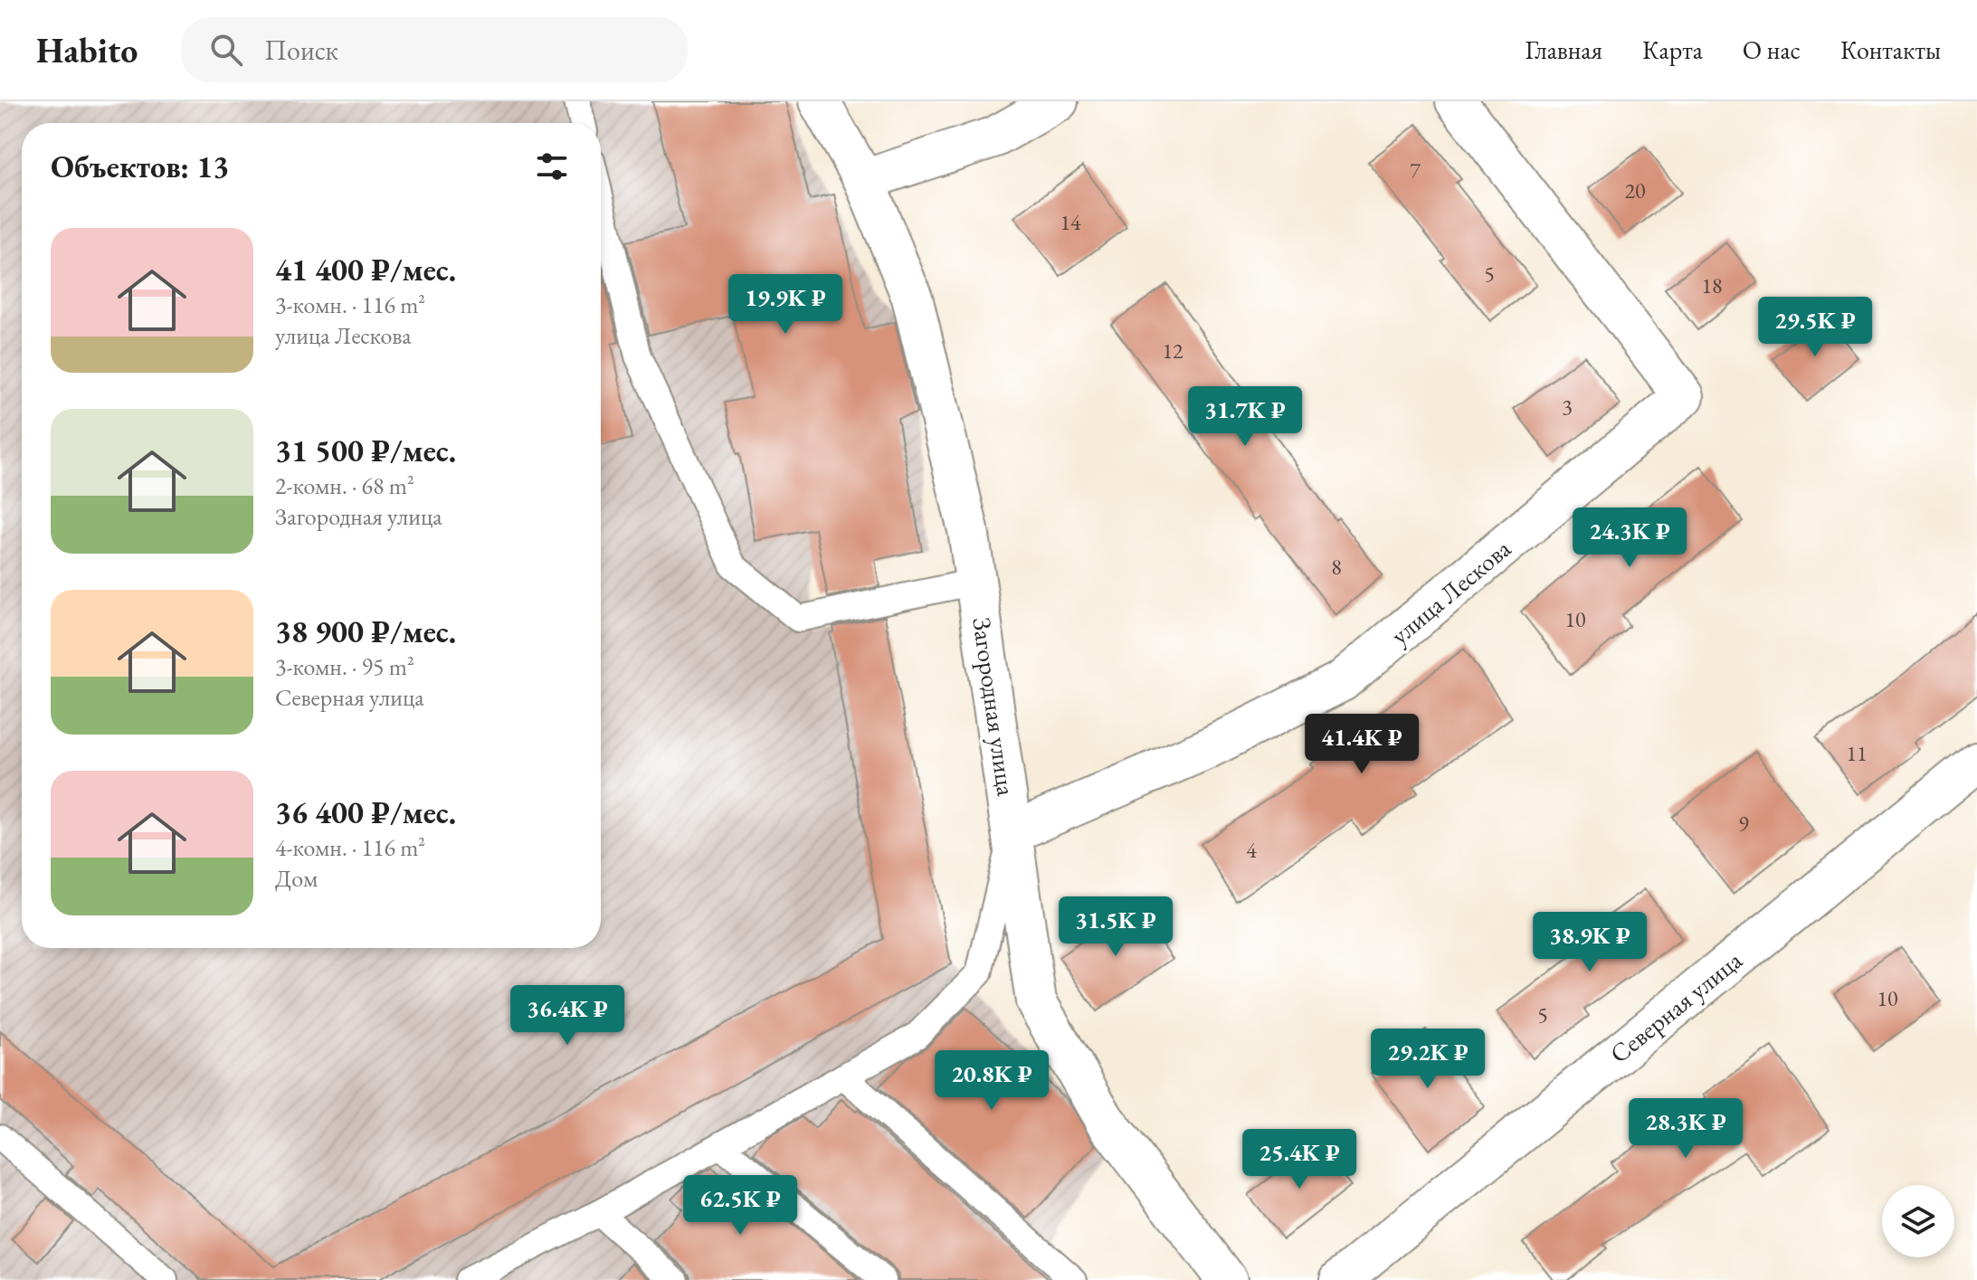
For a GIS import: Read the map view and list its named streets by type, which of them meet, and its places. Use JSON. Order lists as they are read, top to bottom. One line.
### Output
{"streets":{"street":["улица Лескова","Загородная улица","Северная улица"]},"crossings":[["улица Лескова","Загородная улица"]],"house_numbers":["7","20","14","5","18","12","3","8","10","11","9","4","10","5"],"page":{"header":"Habito","search":"Поиск","nav":["Главная","Карта","О нас","Контакты"],"heading":"Объектов: 13","list":[{"name":"41 400 ₽/мес.","note":"3-комн. · 116 m² · улица Лескова"},{"name":"31 500 ₽/мес.","note":"2-комн. · 68 m² · Загородная улица"},{"name":"38 900 ₽/мес.","note":"3-комн. · 95 m² · Северная улица"},{"name":"36 400 ₽/мес.","note":"4-комн. · 116 m² · Дом"}],"price":["19.9K ₽","29.5K ₽","31.7K ₽","24.3K ₽","41.4K ₽","31.5K ₽","38.9K ₽","36.4K ₽","29.2K ₽","20.8K ₽","28.3K ₽","25.4K ₽","62.5K ₽"]}}
